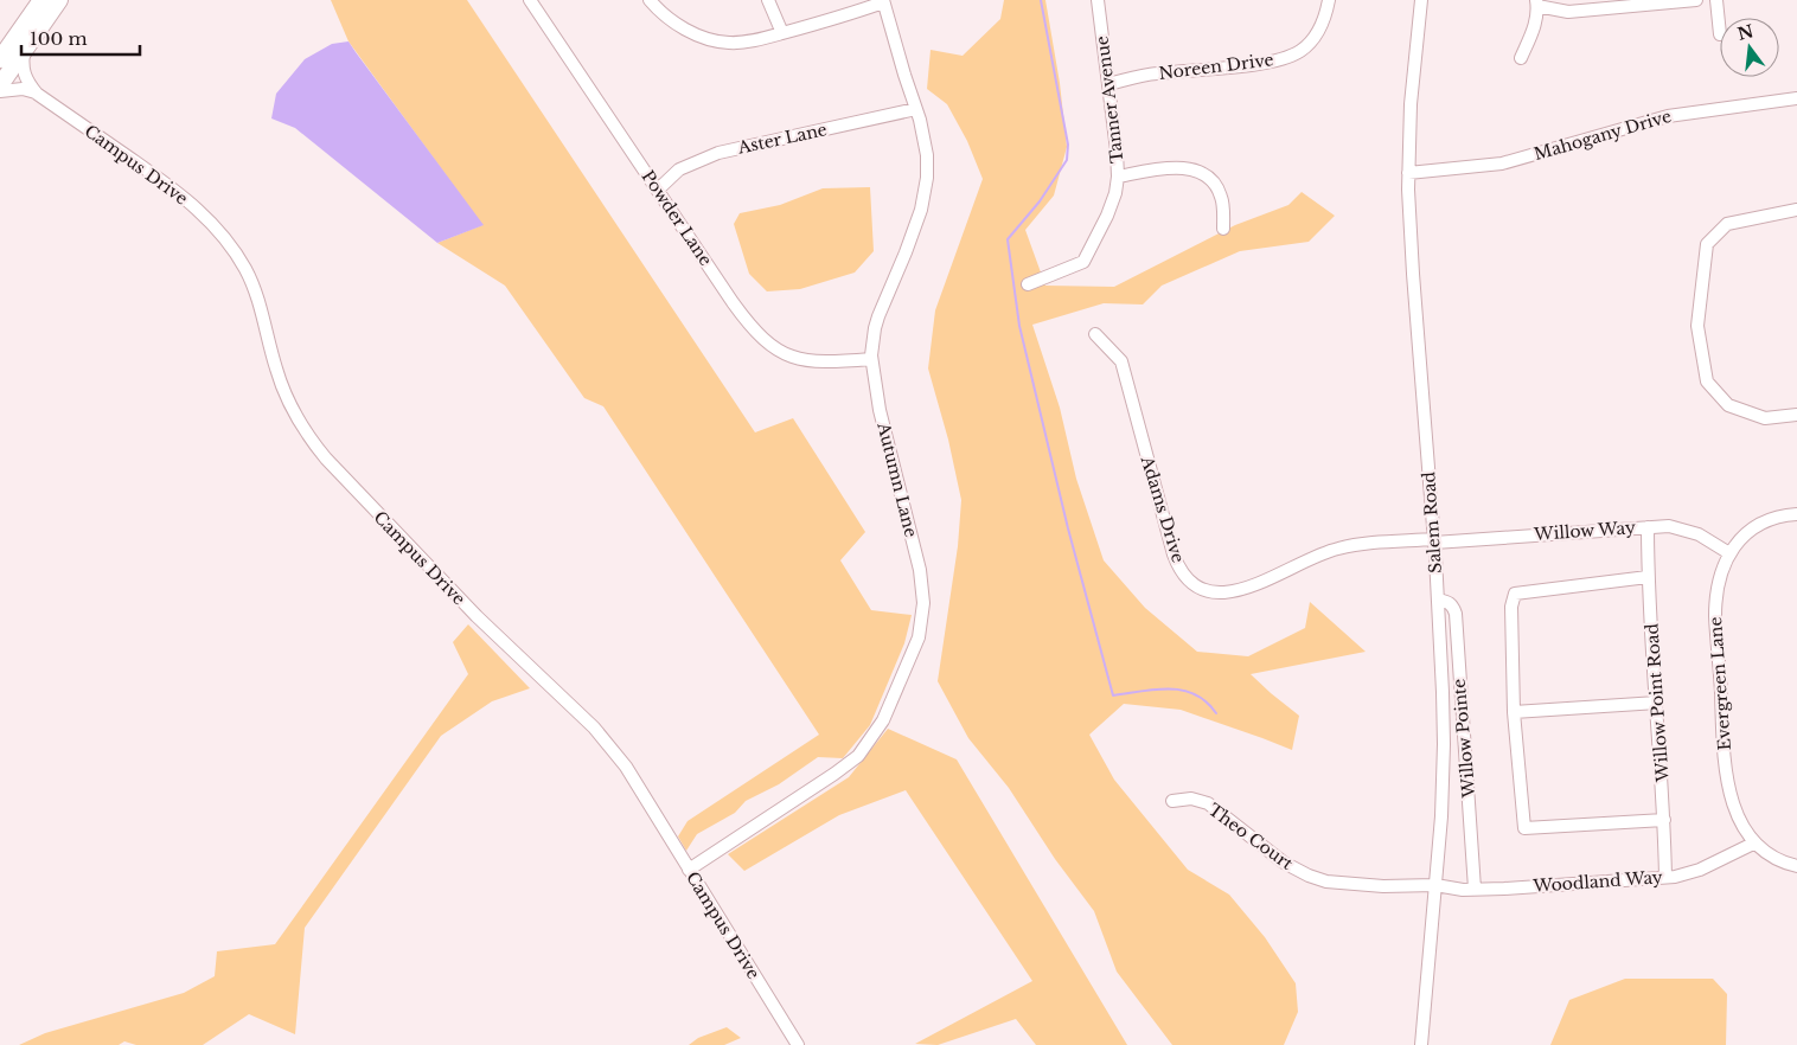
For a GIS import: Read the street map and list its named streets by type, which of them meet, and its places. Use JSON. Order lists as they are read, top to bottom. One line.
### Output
{"streets":{"street":["Noreen Drive","Tanner Avenue","Mahogany Drive","Aster Lane","Campus Drive","Powder Lane","Autumn Lane","Adams Drive","Salem Road","Willow Way","Evergreen Lane","Willow Point Road","Willow Pointe","Theo Court","Woodland Way"]},"crossings":[["Noreen Drive","Tanner Avenue"],["Mahogany Drive","Salem Road"],["Aster Lane","Powder Lane"],["Aster Lane","Autumn Lane"],["Campus Drive","Autumn Lane"],["Powder Lane","Autumn Lane"],["Adams Drive","Salem Road"],["Adams Drive","Willow Way"],["Salem Road","Willow Way"],["Salem Road","Willow Pointe"],["Salem Road","Theo Court"],["Salem Road","Woodland Way"],["Willow Way","Evergreen Lane"],["Willow Way","Willow Point Road"],["Evergreen Lane","Woodland Way"],["Willow Point Road","Woodland Way"],["Willow Pointe","Woodland Way"],["Theo Court","Woodland Way"]],"scale_bar":"100 m","north":"top"}
